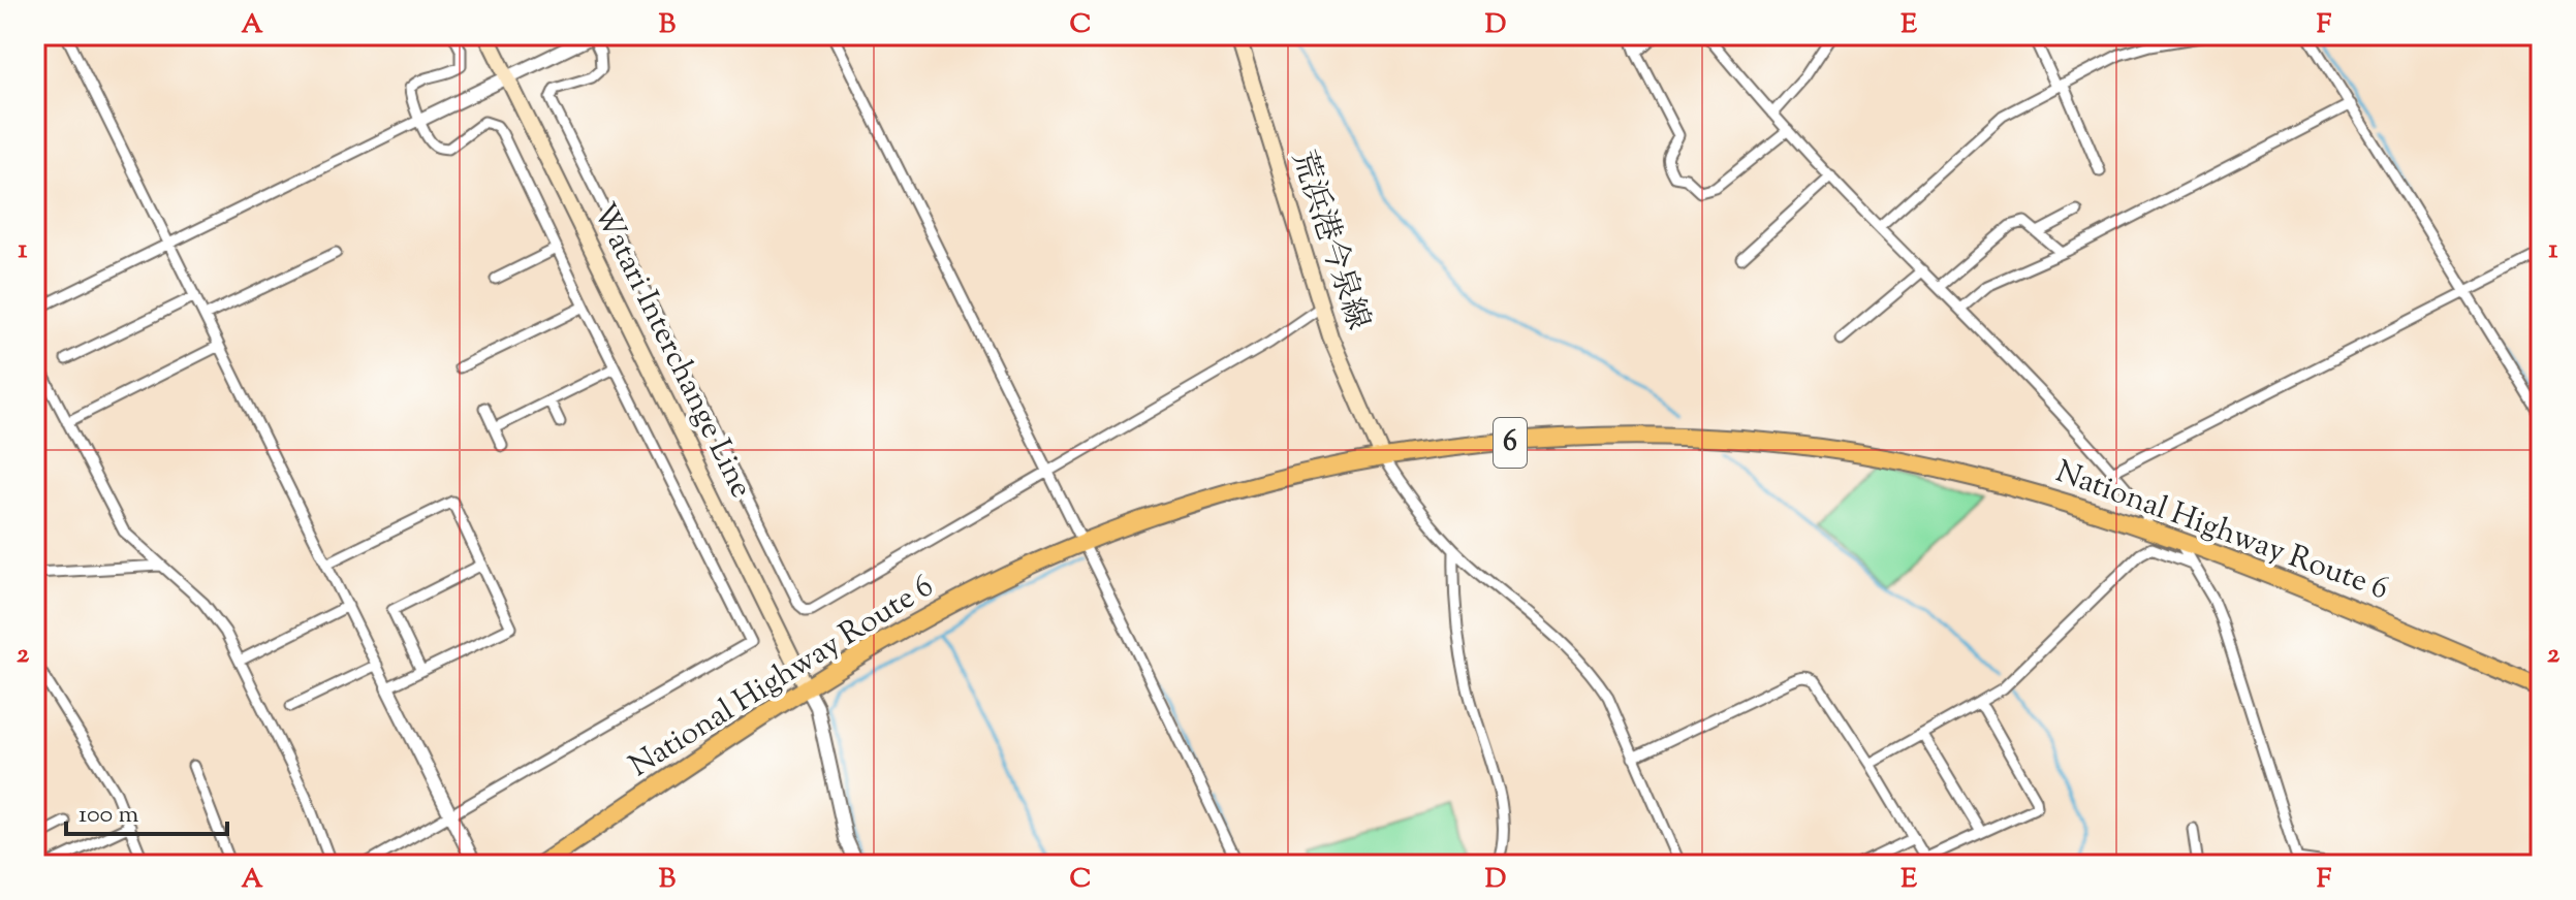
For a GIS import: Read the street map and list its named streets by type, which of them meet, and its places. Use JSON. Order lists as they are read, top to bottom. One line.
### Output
{"streets":{"highway":["6","National Highway Route 6"],"main road":["荒浜港今泉線","Watari Interchange Line"]},"crossings":[["荒浜港今泉線","National Highway Route 6"],["Watari Interchange Line","National Highway Route 6"]],"scale_bar":"100 m","grid":{"columns":["A","B","C","D","E","F"],"rows":["1","2"]}}
